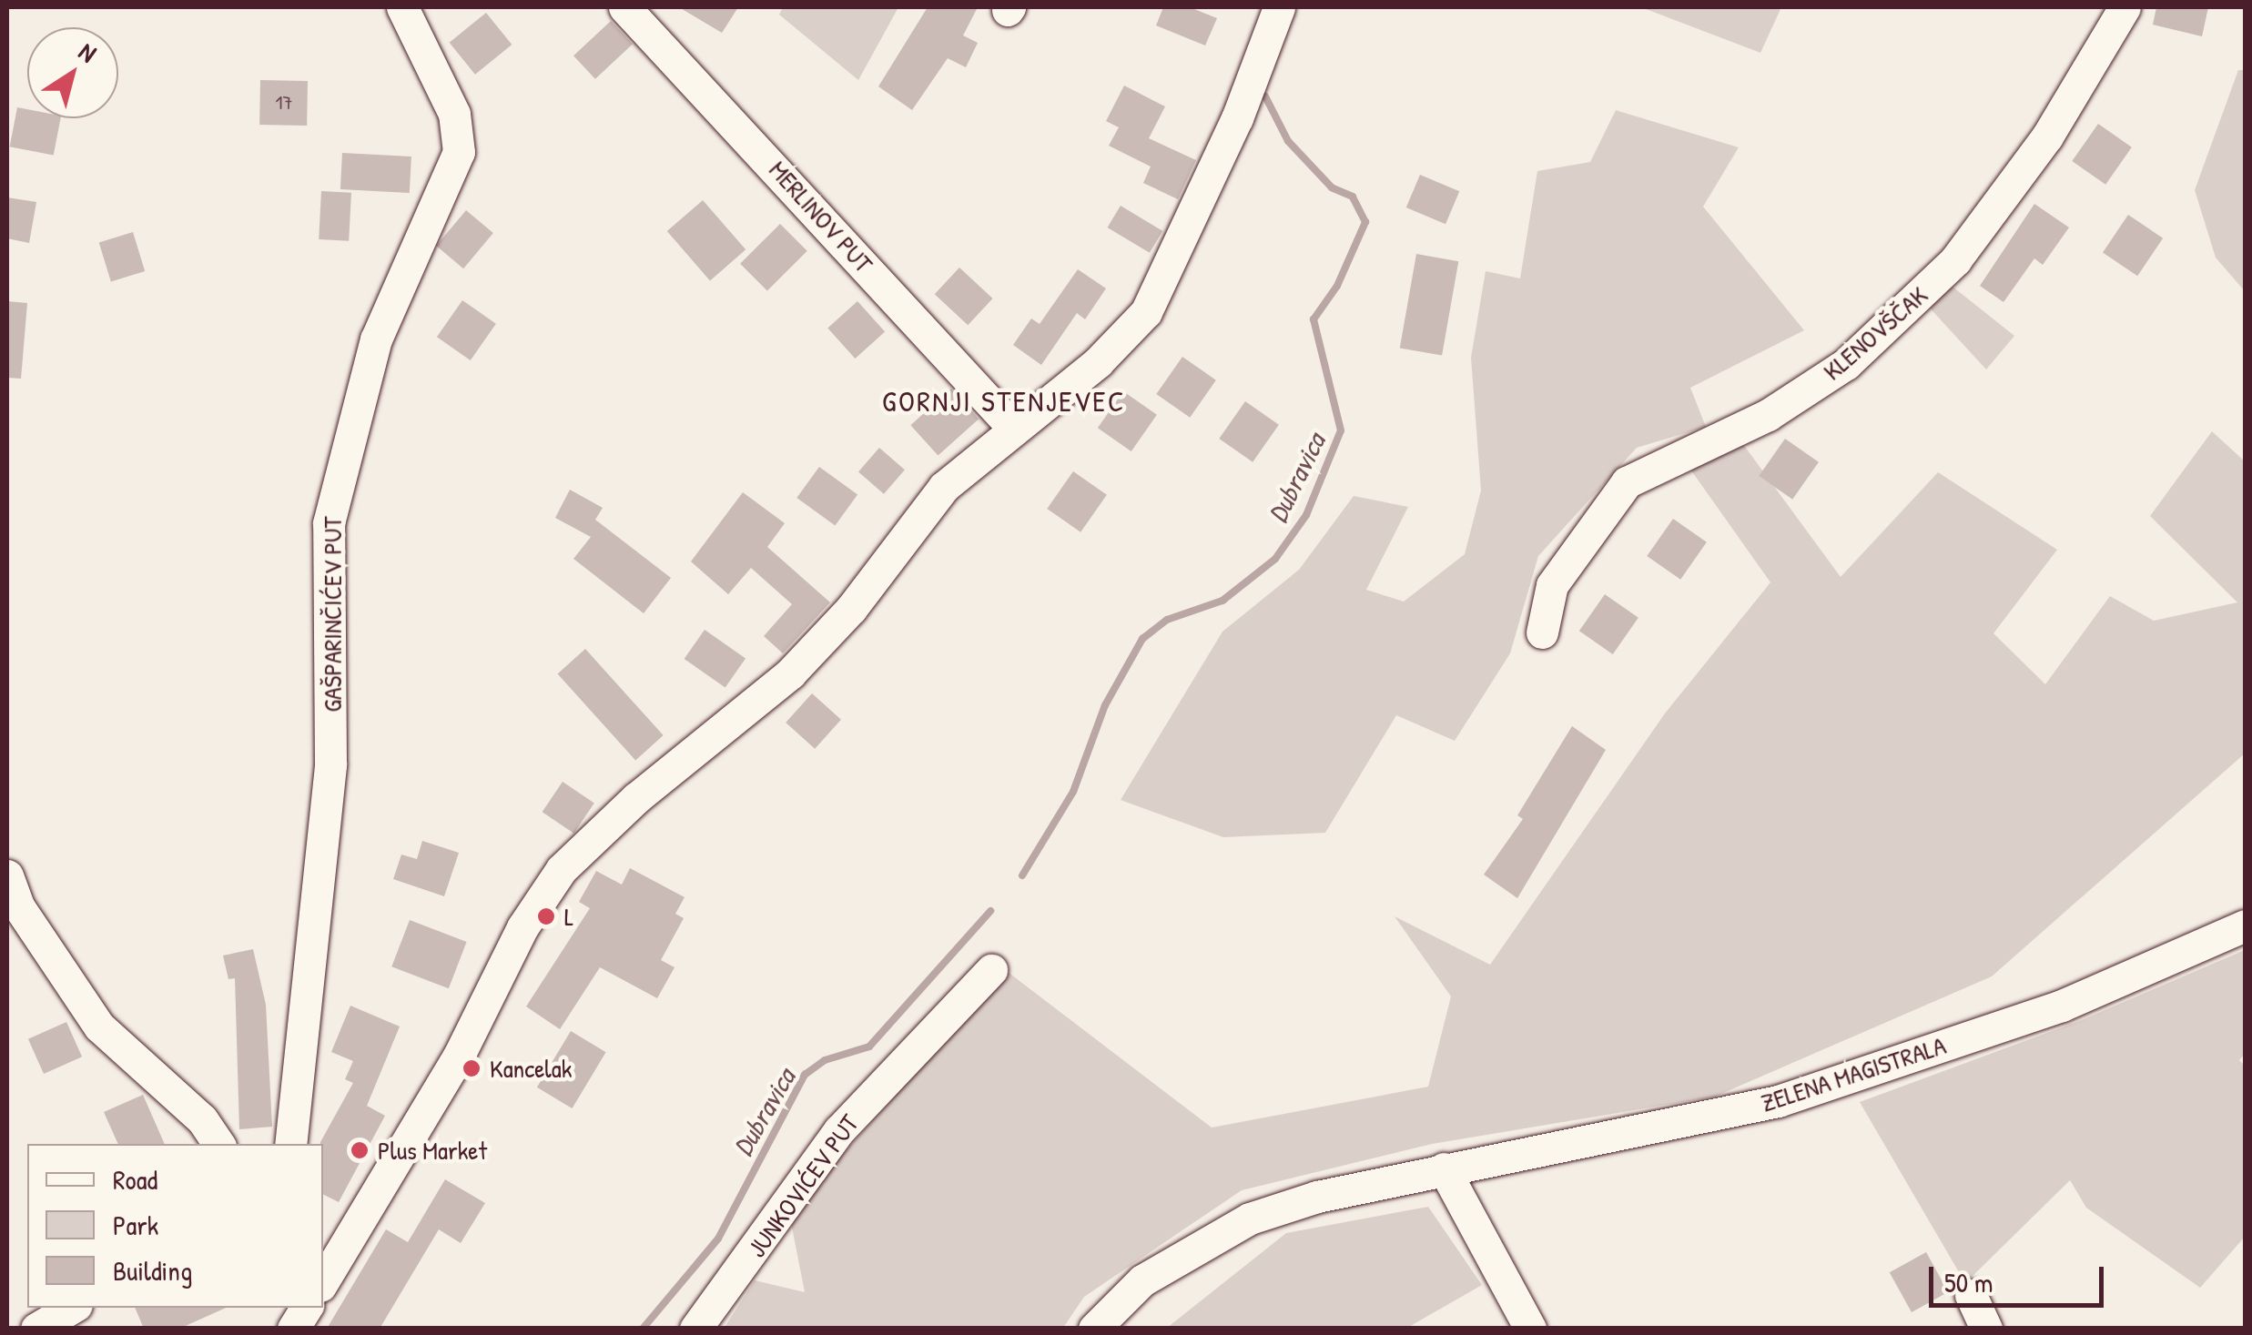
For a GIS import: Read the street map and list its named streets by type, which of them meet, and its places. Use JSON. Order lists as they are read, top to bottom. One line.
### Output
{"streets":{"street":["MERLINOV PUT","KLENOVŠČAK","GAŠPARINČIĆEV PUT","ZELENA MAGISTRALA","JUNKOVIĆEV PUT"]},"districts":["GORNJI STENJEVEC"],"water":["Dubravica"],"places":["L","Kancelak","Plus Market"],"house_numbers":["17"],"legend":["Road","Park","Building"],"scale_bar":"50 m","north":"top right"}
